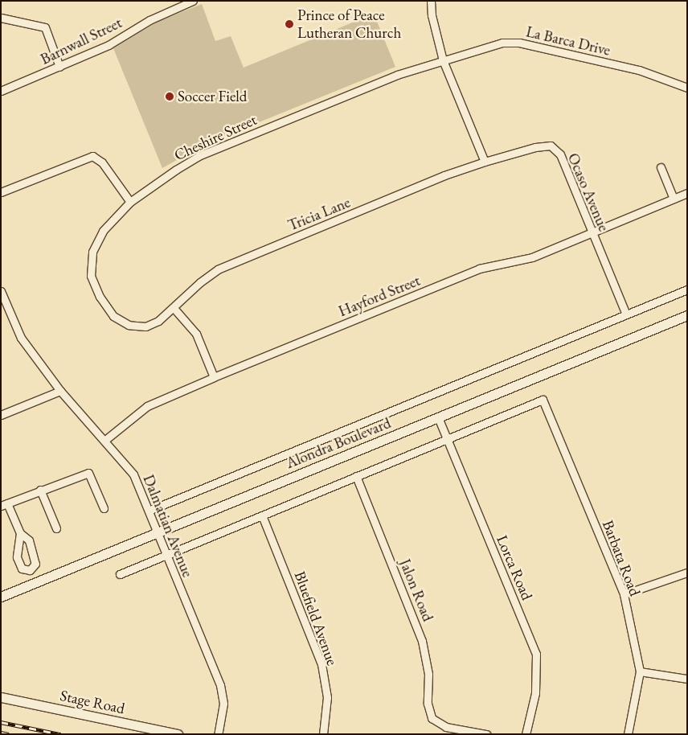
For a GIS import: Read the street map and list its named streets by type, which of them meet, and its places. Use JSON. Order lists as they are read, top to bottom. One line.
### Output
{"streets":{"main road":["Alondra Boulevard","Stage Road"],"street":["Barnwall Street","La Barca Drive","Cheshire Street","Ocaso Avenue","Tricia Lane","Hayford Street","Dalmatian Avenue","Barbata Road","Lorca Road","Jalon Road","Bluefield Avenue"]},"crossings":[["La Barca Drive","Cheshire Street"],["Ocaso Avenue","Tricia Lane"],["Ocaso Avenue","Hayford Street"],["Ocaso Avenue","Alondra Boulevard"],["Hayford Street","Dalmatian Avenue"],["Alondra Boulevard","Dalmatian Avenue"],["Alondra Boulevard","Lorca Road"],["Barbata Road","Lorca Road"]],"places":["Prince of Peace Lutheran Church","Soccer Field"]}
